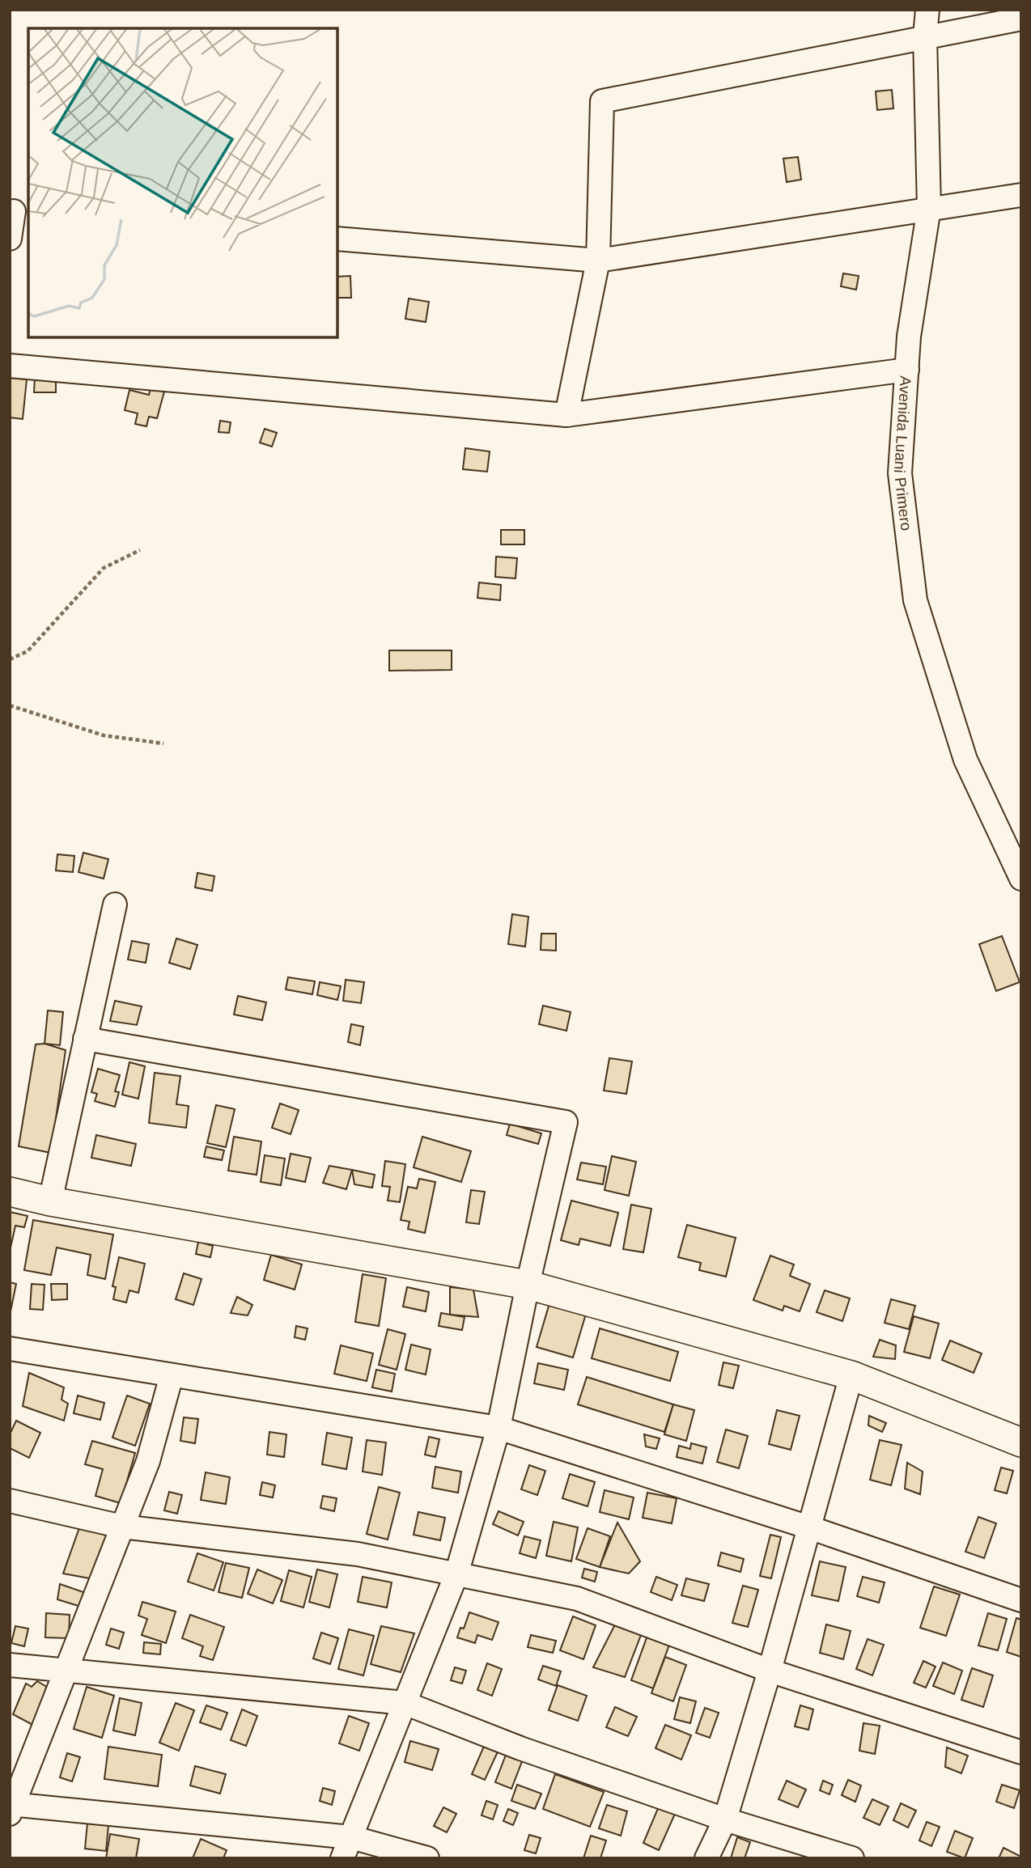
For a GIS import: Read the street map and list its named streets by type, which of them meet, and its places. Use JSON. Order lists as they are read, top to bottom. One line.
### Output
{"streets":{"street":["Avenida Luani Primero"]}}
